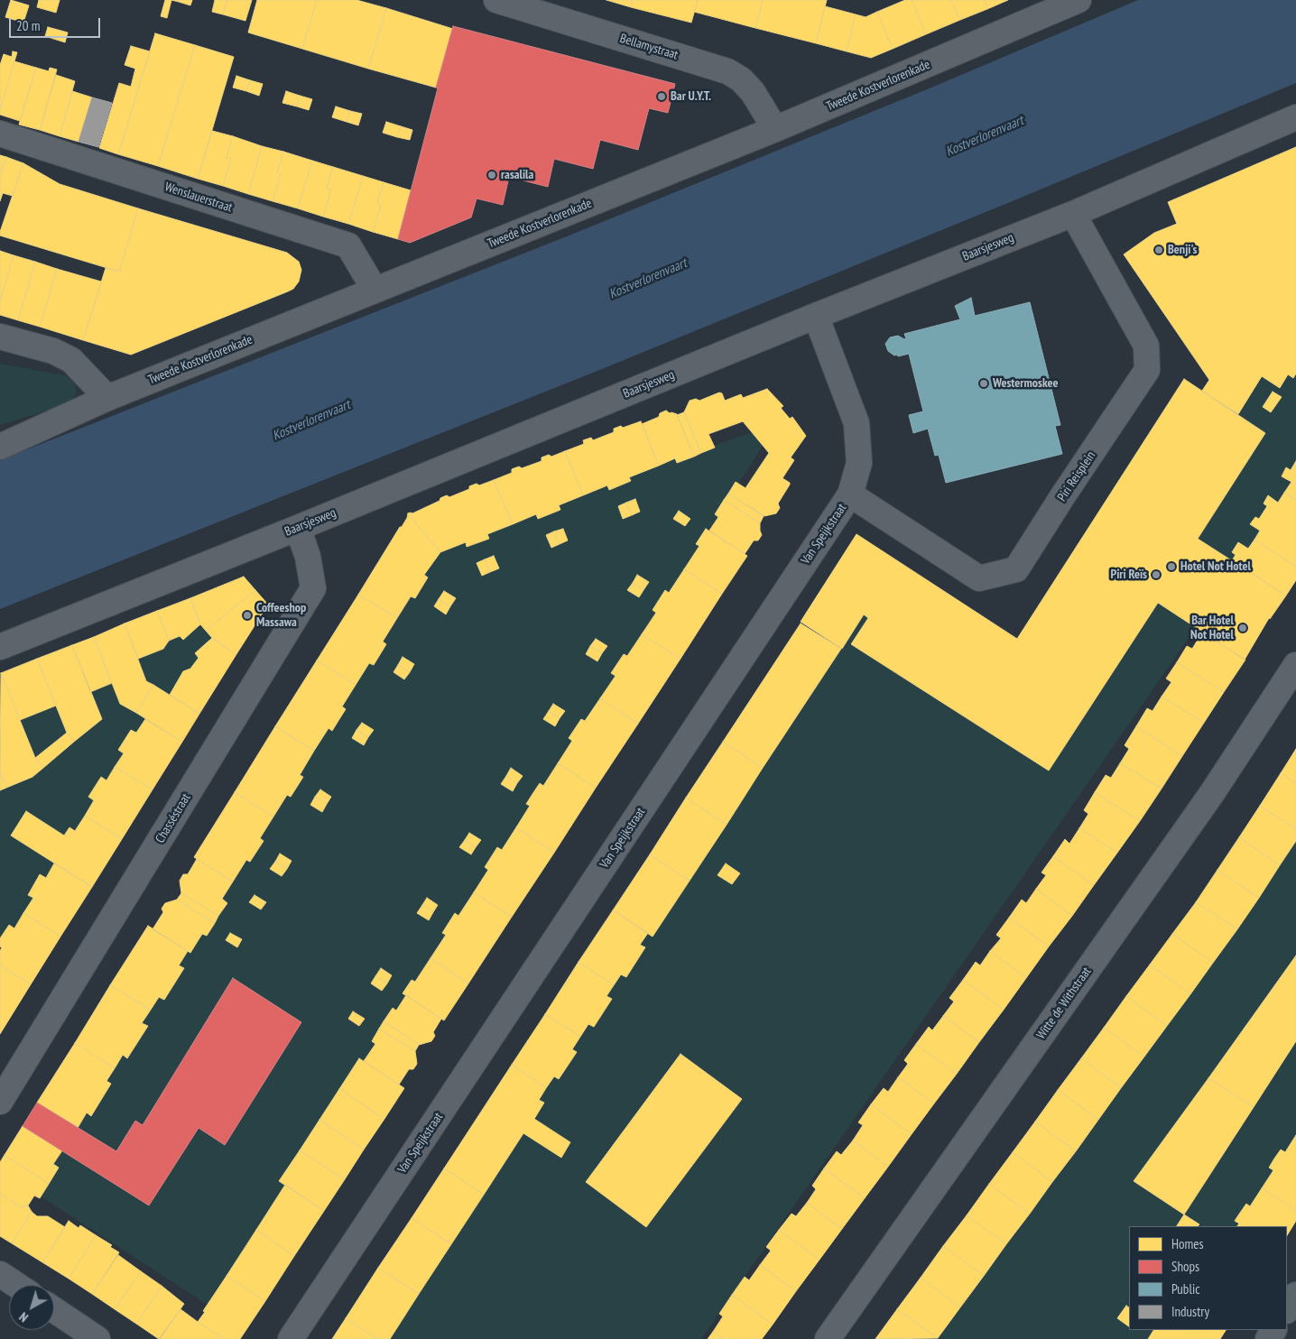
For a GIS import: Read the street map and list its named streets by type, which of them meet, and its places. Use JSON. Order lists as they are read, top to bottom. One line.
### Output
{"streets":{"street":["Bellamystraat","Tweede Kostverlorenkade","Wenslauerstraat","Baarsjesweg","Piri Reisplein","Van Speijkstraat","Chasséstraat","Witte de Withstraat"]},"crossings":[["Bellamystraat","Tweede Kostverlorenkade"],["Tweede Kostverlorenkade","Wenslauerstraat"],["Baarsjesweg","Piri Reisplein"],["Baarsjesweg","Van Speijkstraat"],["Baarsjesweg","Chasséstraat"],["Piri Reisplein","Van Speijkstraat"]],"water":["Kostverlorenvaart"],"places":["Bar U.Y.T.","rasalila","Benji's","Westermoskee","Hotel Not Hotel","Piri Reïs","Coffeeshop Massawa","Bar Hotel Not Hotel"],"legend":["Homes","Shops","Public","Industry"],"scale_bar":"20 m","north":"bottom left"}
